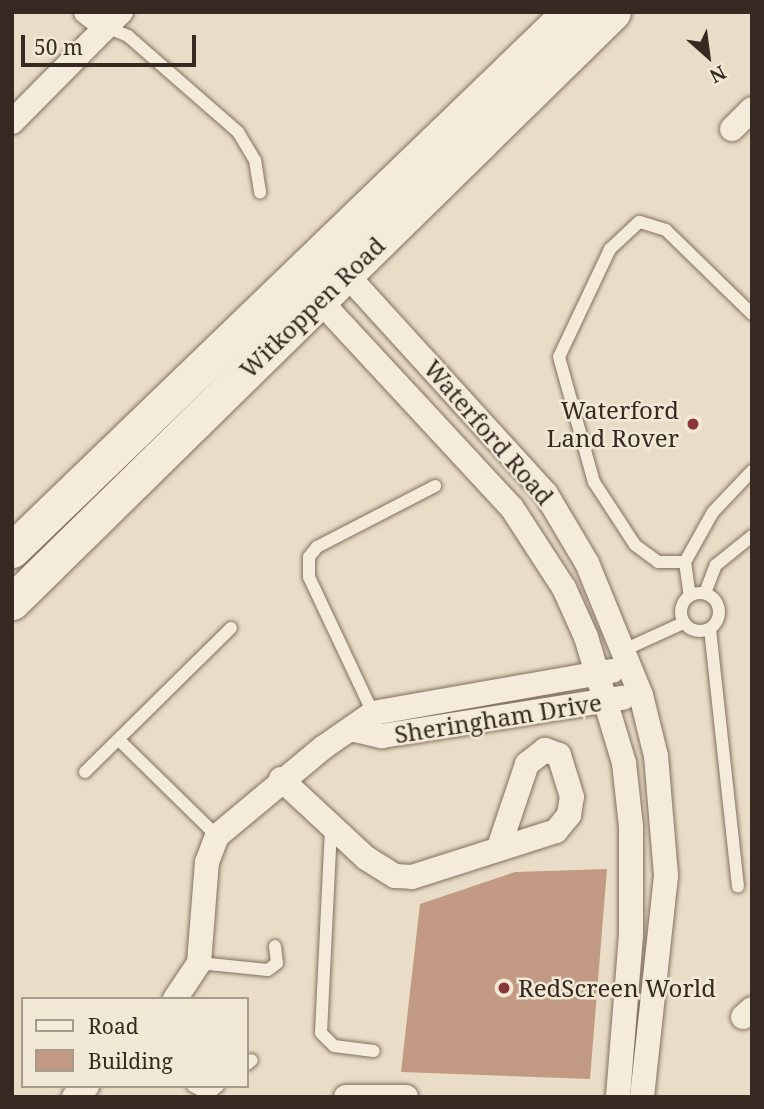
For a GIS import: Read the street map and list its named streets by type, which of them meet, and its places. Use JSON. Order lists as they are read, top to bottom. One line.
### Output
{"streets":{"main road":["Witkoppen Road"],"street":["Waterford Road","Sheringham Drive"]},"crossings":[["Witkoppen Road","Waterford Road"],["Waterford Road","Sheringham Drive"]],"places":["Waterford Land Rover","RedScreen World"],"legend":["Road","Building"],"scale_bar":"50 m","north":"bottom right"}
